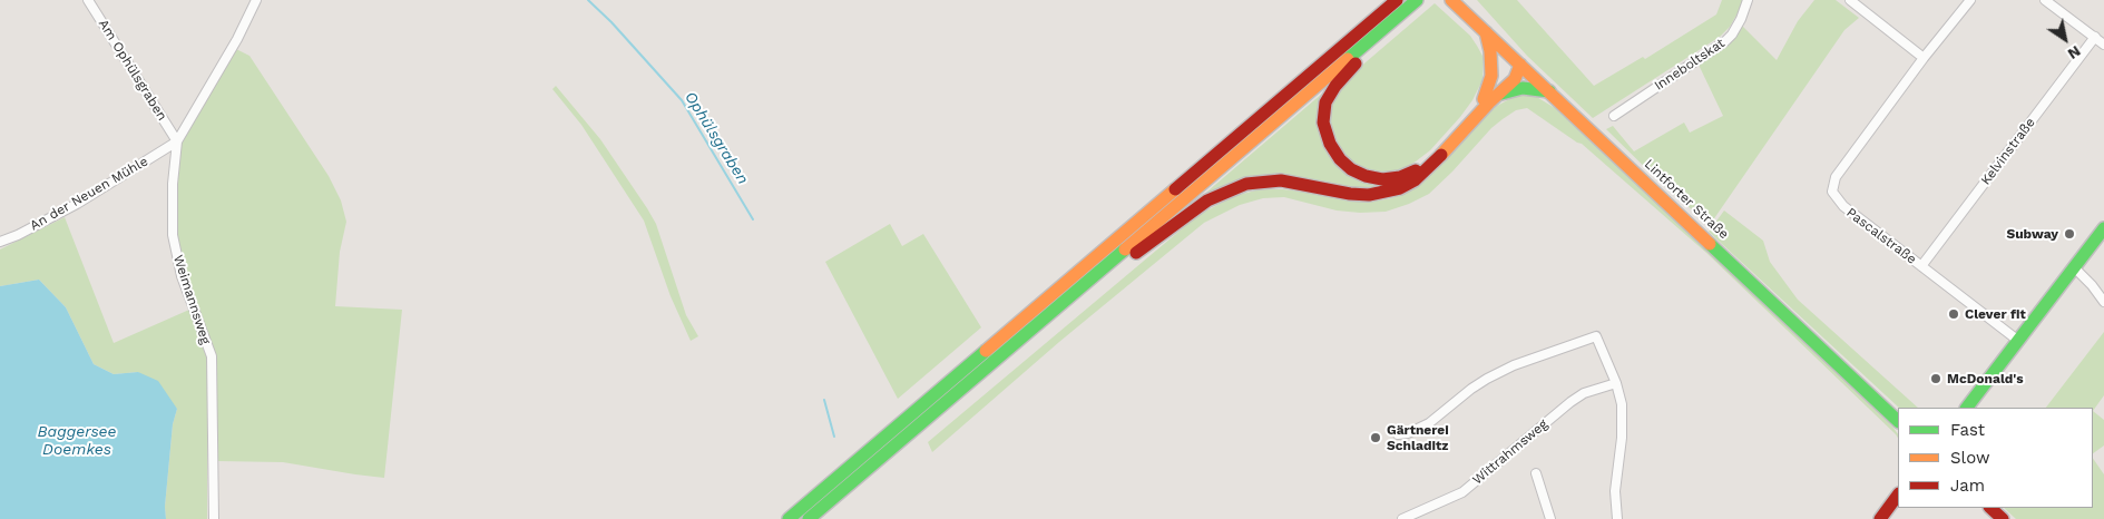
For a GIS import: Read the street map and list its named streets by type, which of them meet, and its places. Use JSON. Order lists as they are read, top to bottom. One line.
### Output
{"streets":{"main road":["Lintforter Straße"],"street":["Inneboltskat","Am Ophülsgraben","Kelvinstraße","An der Neuen Mühle","Pascalstraße","Weimannsweg","Wittrahmsweg"]},"crossings":[["Am Ophülsgraben","An der Neuen Mühle"],["Am Ophülsgraben","Weimannsweg"],["Kelvinstraße","Pascalstraße"],["An der Neuen Mühle","Weimannsweg"]],"water":["Ophülsgraben","Baggersee Doemkes"],"places":["Subway","Clever fit","McDonald's","Gärtnerei Schladitz"],"legend":["Fast","Slow","Jam"],"north":"bottom right"}
